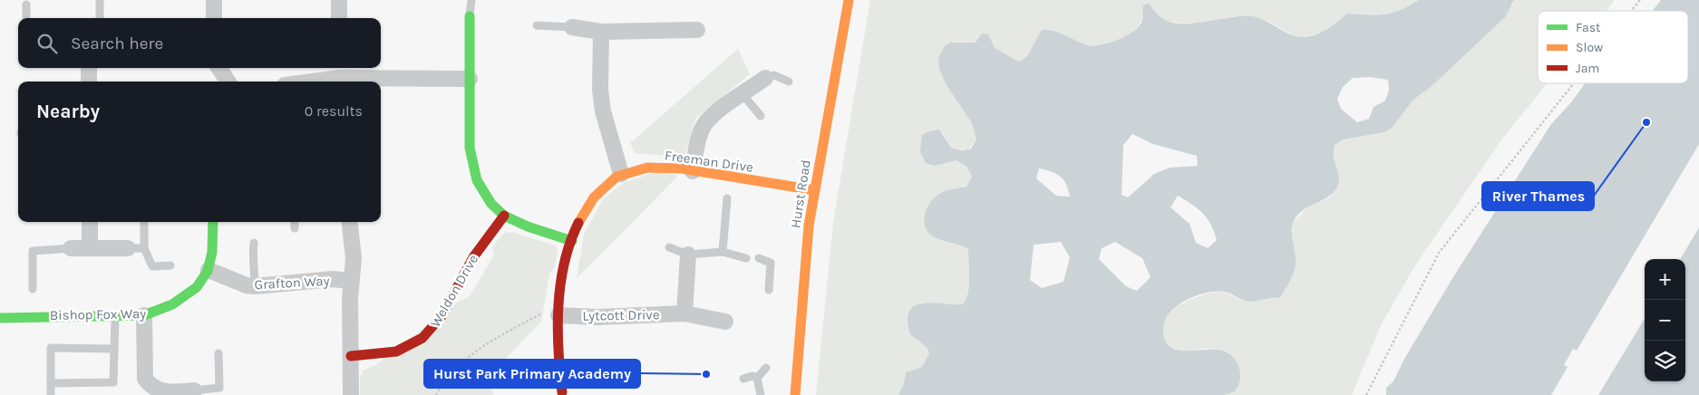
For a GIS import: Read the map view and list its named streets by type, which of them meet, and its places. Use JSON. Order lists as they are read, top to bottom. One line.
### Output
{"streets":{"street":["Freeman Drive","Hurst Road","Grafton Way","Weldon Drive","Bishop Fox Way","Lytcott Drive"]},"crossings":[["Freeman Drive","Hurst Road"],["Freeman Drive","Lytcott Drive"],["Grafton Way","Bishop Fox Way"]],"places":["River Thames","Hurst Park Primary Academy"],"legend":["Fast","Slow","Jam"],"page":{"search":"Search here","heading":["Nearby","0 results"],"map_buttons":["+","−"]}}
